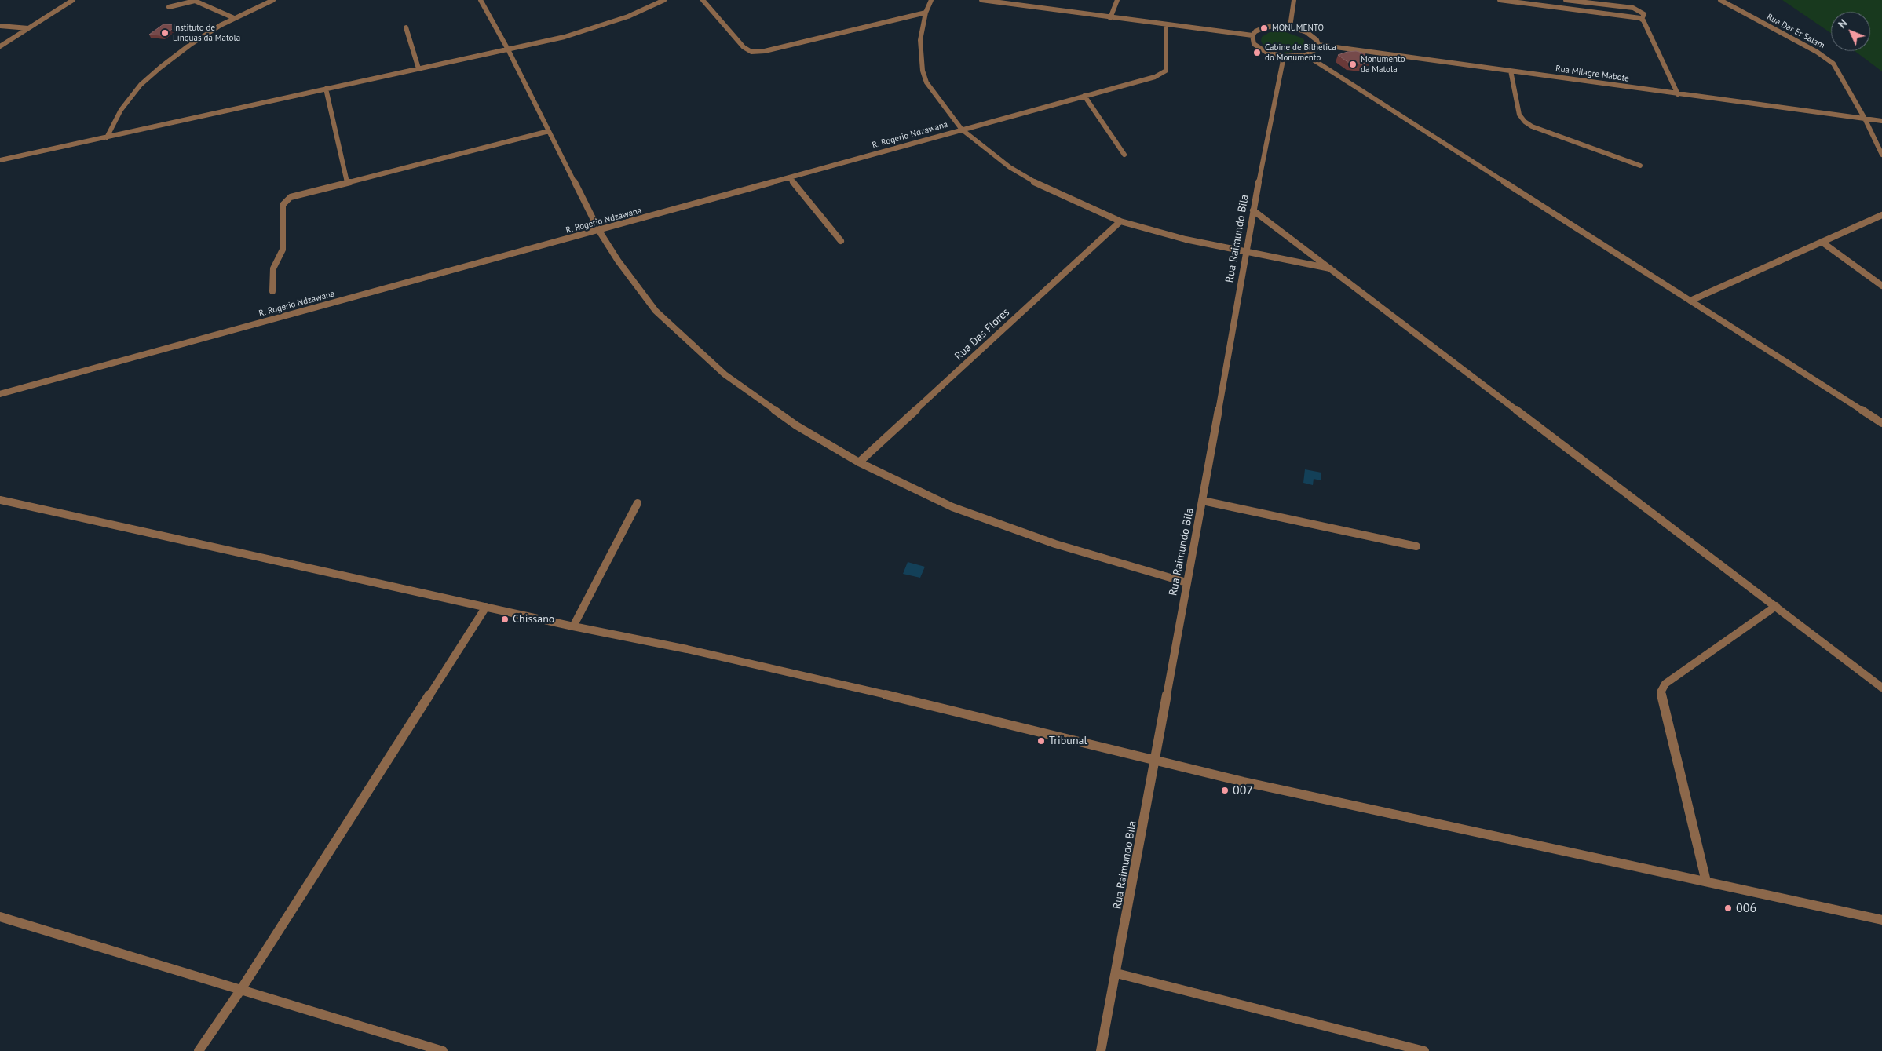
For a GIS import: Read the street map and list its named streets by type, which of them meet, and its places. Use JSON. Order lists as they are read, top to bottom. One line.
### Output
{"streets":{"street":["Rua Dar Er Salam","Rua Milagre Mabote","R. Rogerio Ndzawana","Rua Raimundo Bila","Rua Das Flores"]},"crossings":[["Rua Dar Er Salam","Rua Milagre Mabote"]],"places":["MONUMENTO","Instituto de Línguas da Matola","Cabine de Bilhetica do Monumento","Monumento da Matola","Chissano","Tribunal","007","006"],"north":"top left"}
